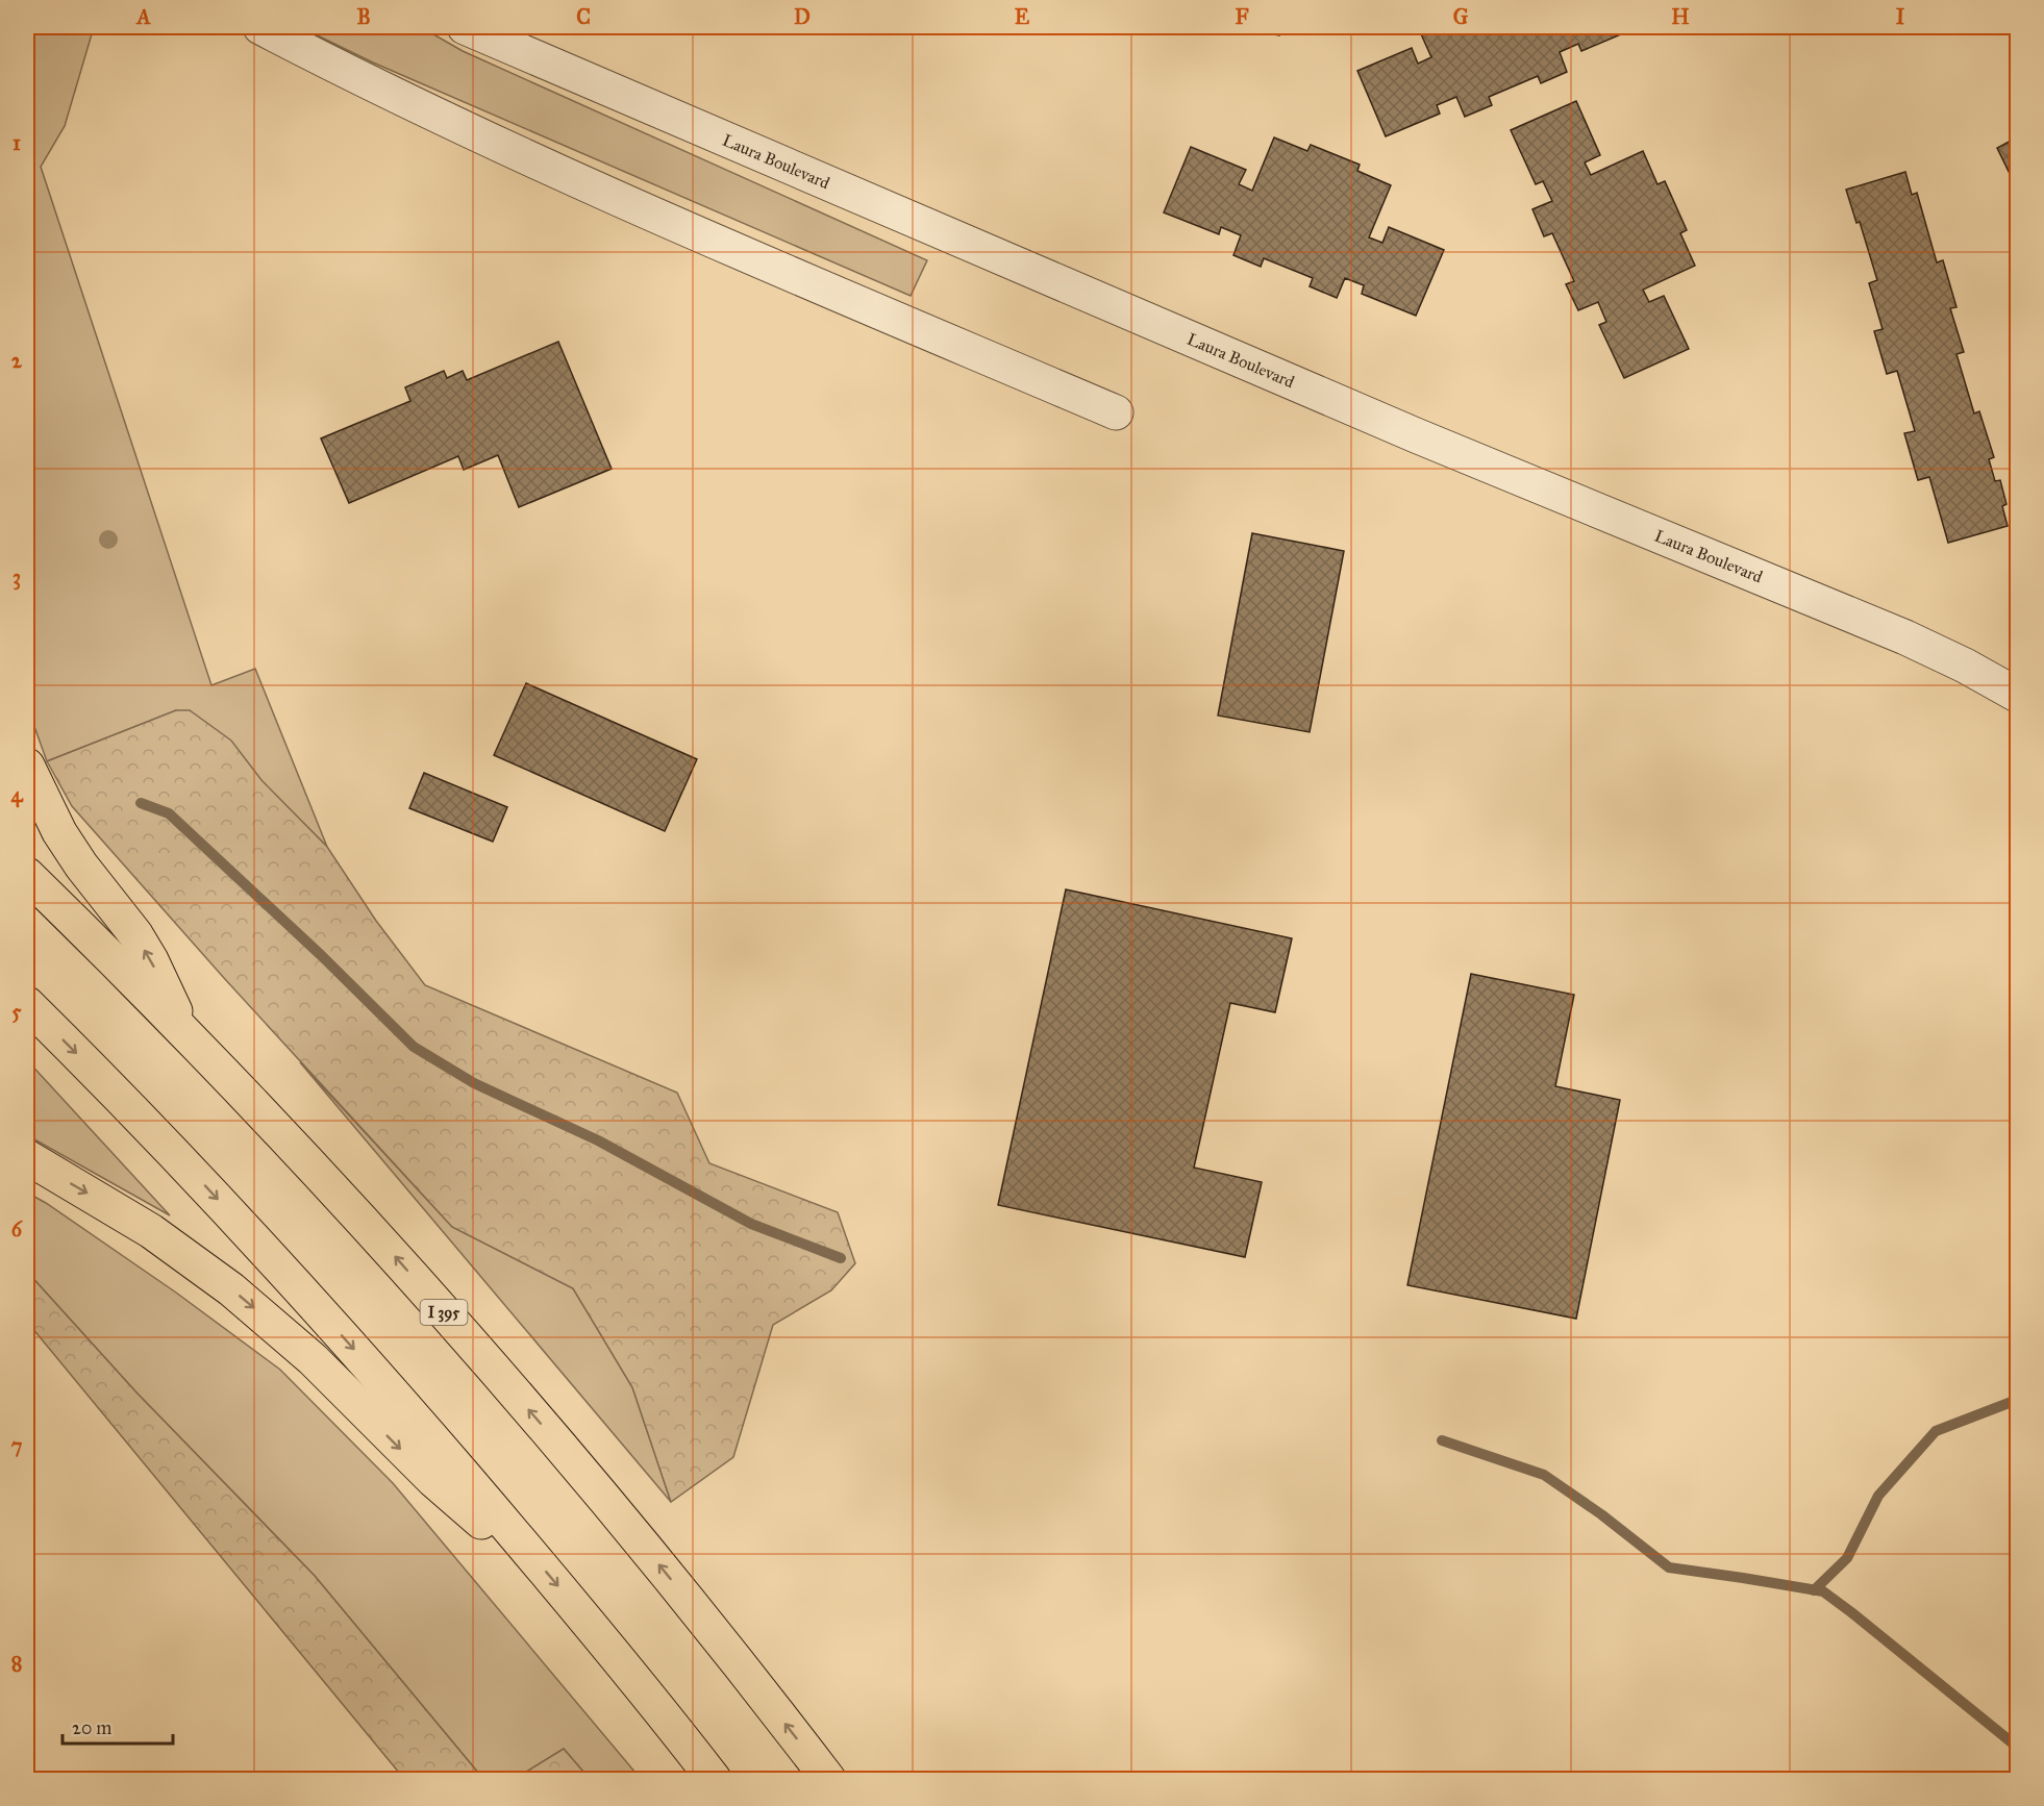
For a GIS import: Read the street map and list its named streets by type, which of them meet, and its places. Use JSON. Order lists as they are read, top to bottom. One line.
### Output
{"streets":{"highway":["I 395"],"street":["Laura Boulevard"]},"scale_bar":"20 m","grid":{"columns":["A","B","C","D","E","F","G","H","I"],"rows":["1","2","3","4","5","6","7","8"]}}
